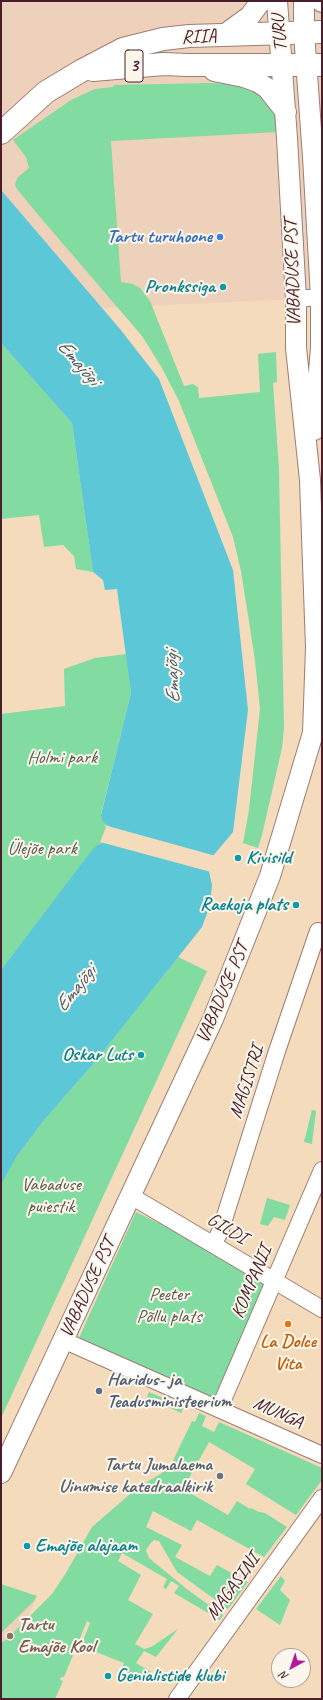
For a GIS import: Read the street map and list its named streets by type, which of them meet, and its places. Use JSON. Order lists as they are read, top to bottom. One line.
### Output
{"streets":{"highway":["RIIA","3"],"main road":["TURU","VABADUSE PST"],"street":["MAGISTRI","GILDI","KOMPANII","MUNGA","MAGASINI"]},"crossings":[["TURU","RIIA"],["TURU","VABADUSE PST"],["RIIA","VABADUSE PST"],["VABADUSE PST","GILDI"],["VABADUSE PST","MUNGA"],["MAGISTRI","GILDI"],["GILDI","KOMPANII"],["KOMPANII","MUNGA"]],"water":["Emajõgi"],"parks":["Holmi park","Ülejõe park","Vabaduse puiestik","Peeter Põllu plats"],"places":["Tartu turuhoone","Pronkssiga","Kivisild","Raekoja plats","Oskar Luts","La Dolce Vita","Haridus- ja Teadusministeerium","Tartu Jumalaema Uinumise katedraalkirik","Emajõe alajaam","Tartu Emajõe Kool","Genialistide klubi"],"north":"bottom left"}
